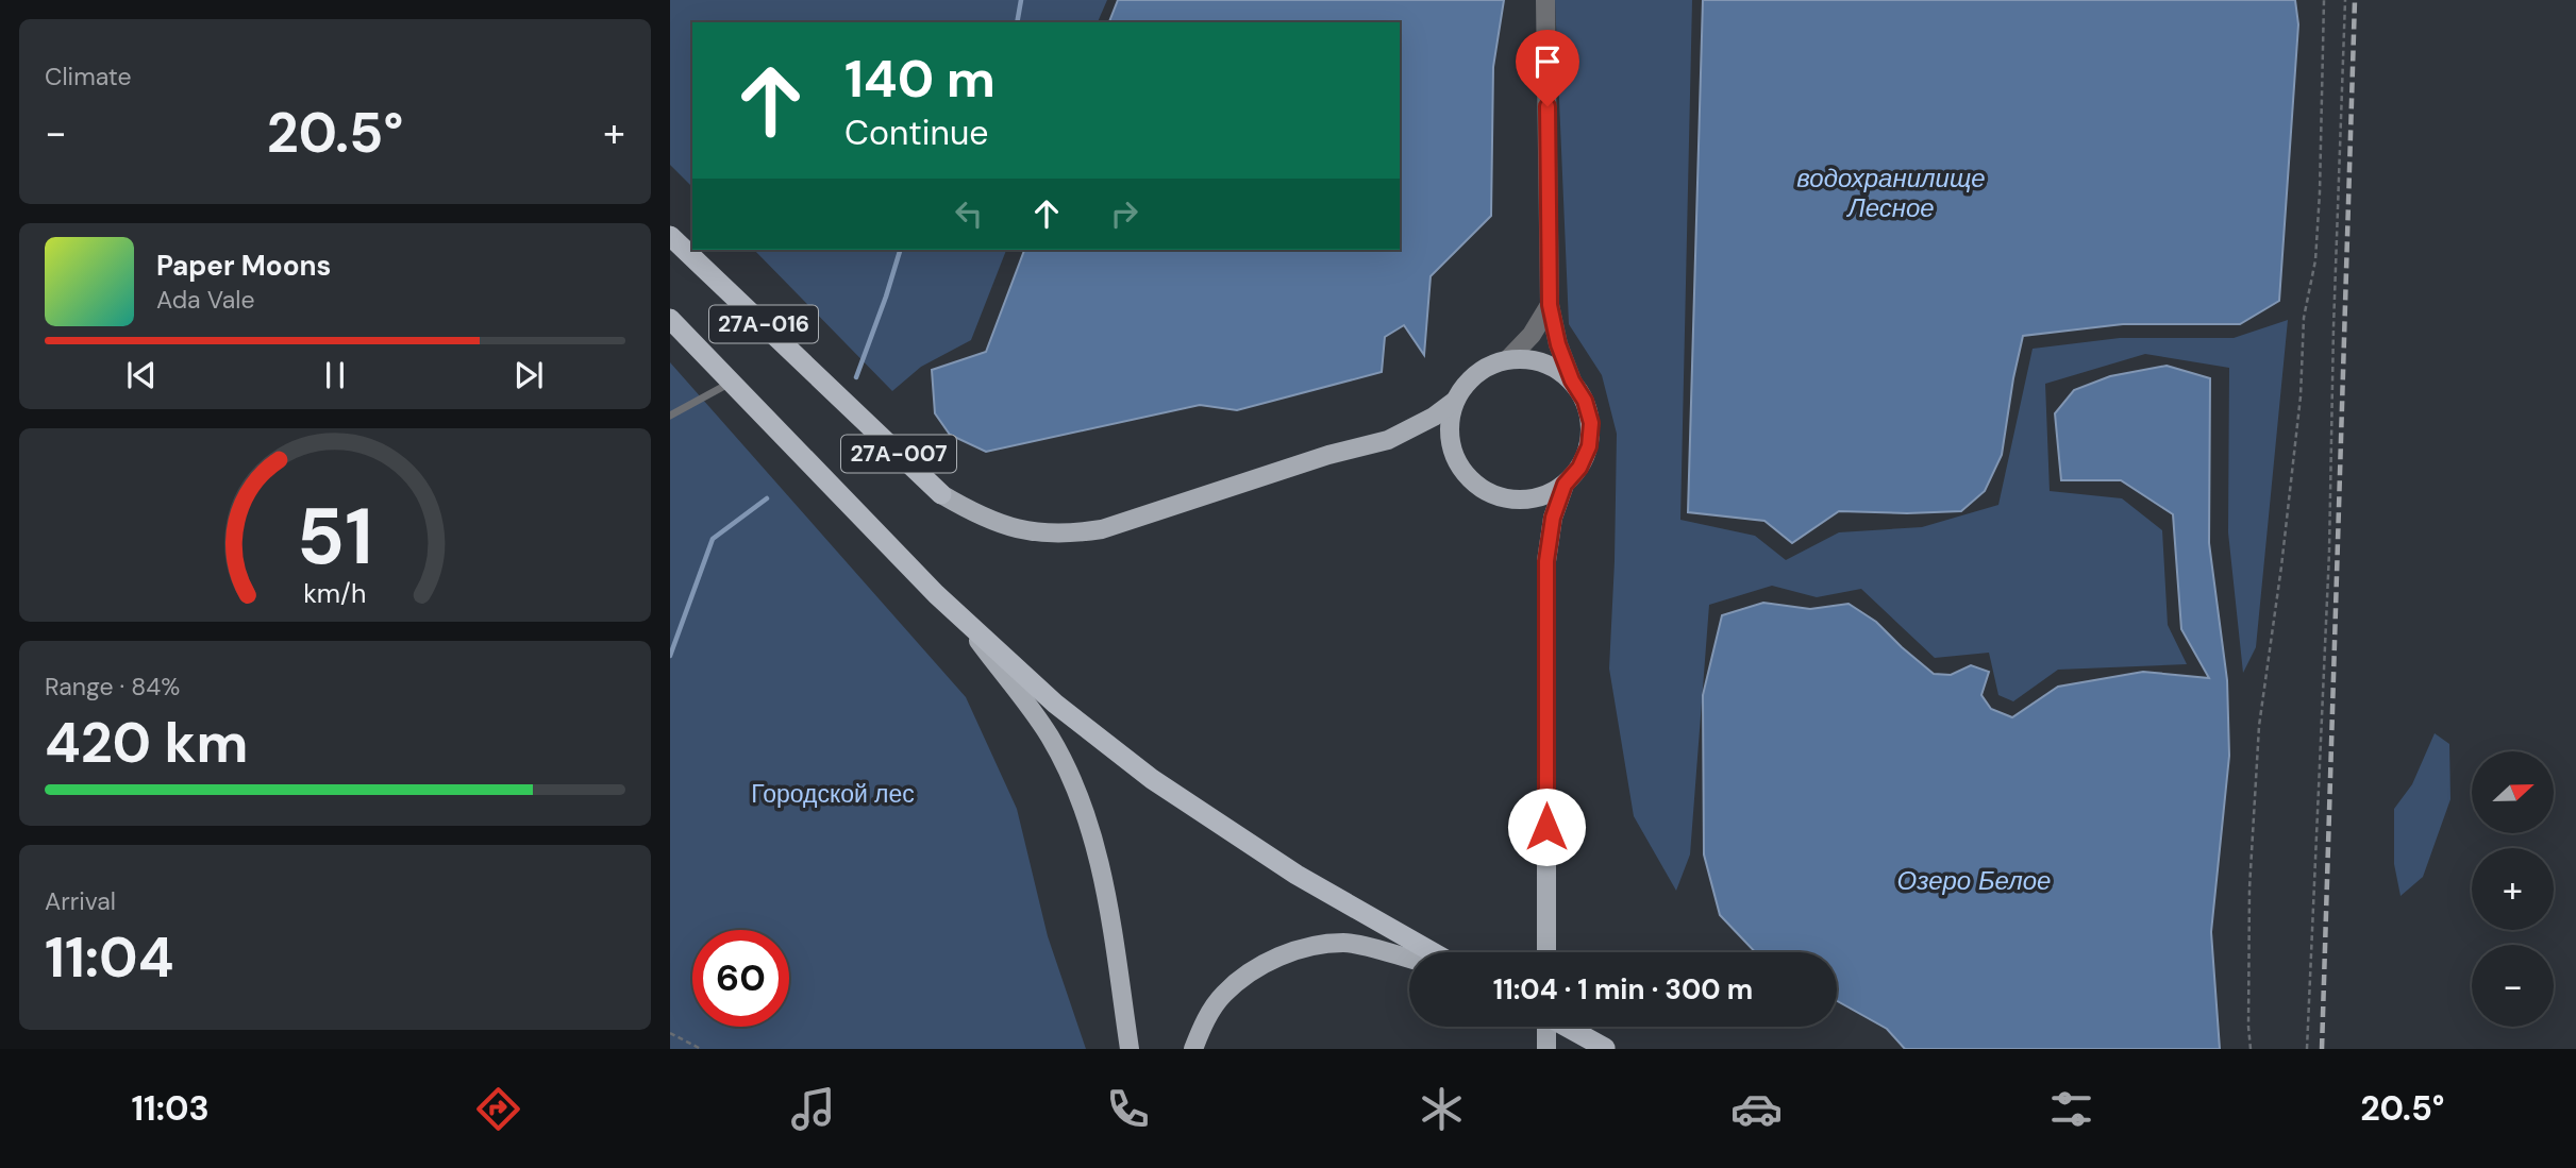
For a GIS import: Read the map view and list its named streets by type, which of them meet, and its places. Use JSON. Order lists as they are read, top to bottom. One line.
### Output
{"streets":{"highway":["27А-016","27А-007"]},"crossings":[["27А-016","27А-007"]],"water":["водохранилище Лесное","Озеро Белое"],"parks":["Городской лес"],"north":"right","page":{"tile":["Climate",["Range · 84%","420 km"],["Arrival","11:04"]],"turn":["140 m","Continue"],"heat":["−","20.5°","+"],"song":["Paper Moons","Ada Vale"],"map_buttons":["+","−"],"limit":"60","trip":"11:04 · 1 min · 300 m","tabs":["11:03","20.5°"],"gauge":["51","km/h"]}}
